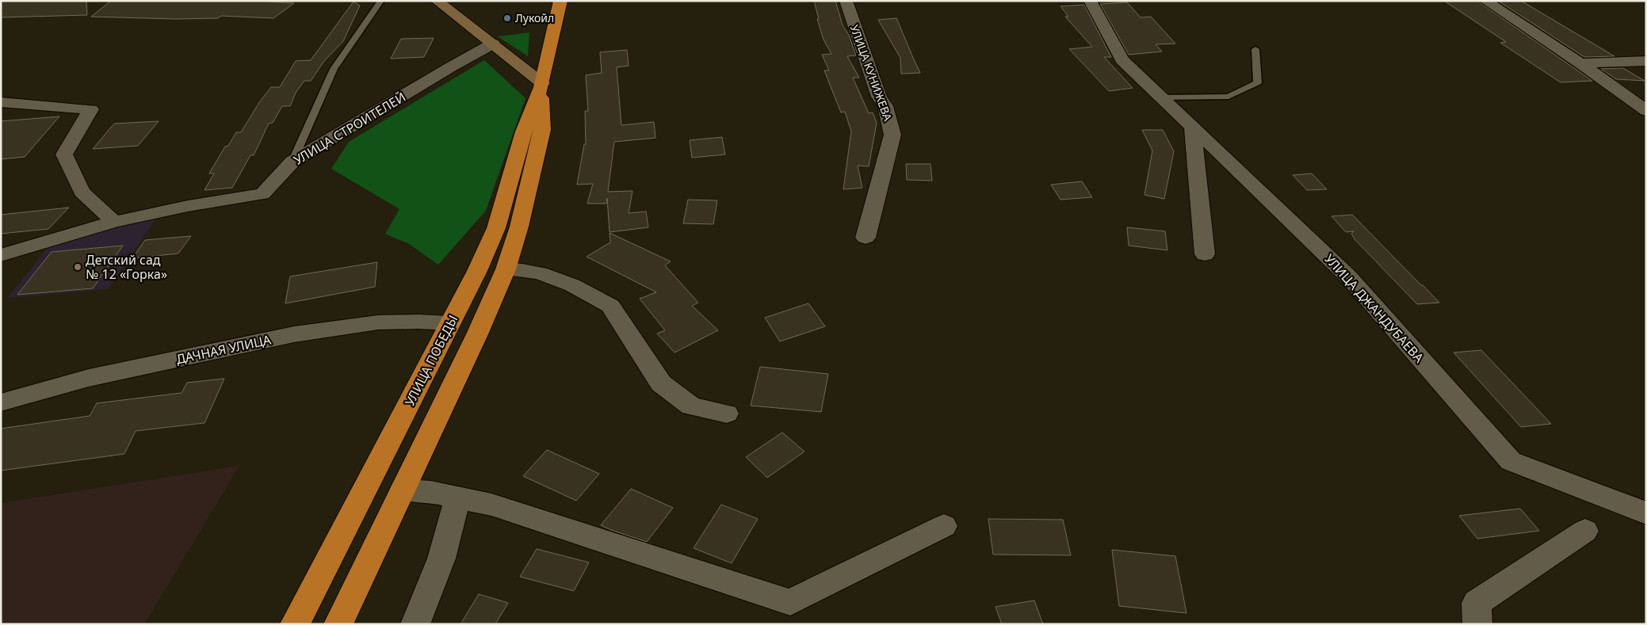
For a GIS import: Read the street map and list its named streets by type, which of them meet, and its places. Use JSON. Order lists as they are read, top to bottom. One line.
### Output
{"streets":{"highway":["УЛИЦА ПОБЕДЫ"],"street":["УЛИЦА КУНИЖЕВА","УЛИЦА СТРОИТЕЛЕЙ","УЛИЦА ДЖАНДУБАЕВА","ДАЧНАЯ УЛИЦА"]},"crossings":[["ДАЧНАЯ УЛИЦА","УЛИЦА ПОБЕДЫ"]],"places":["Лукойл","Детский сад № 12 «Горка»"]}
